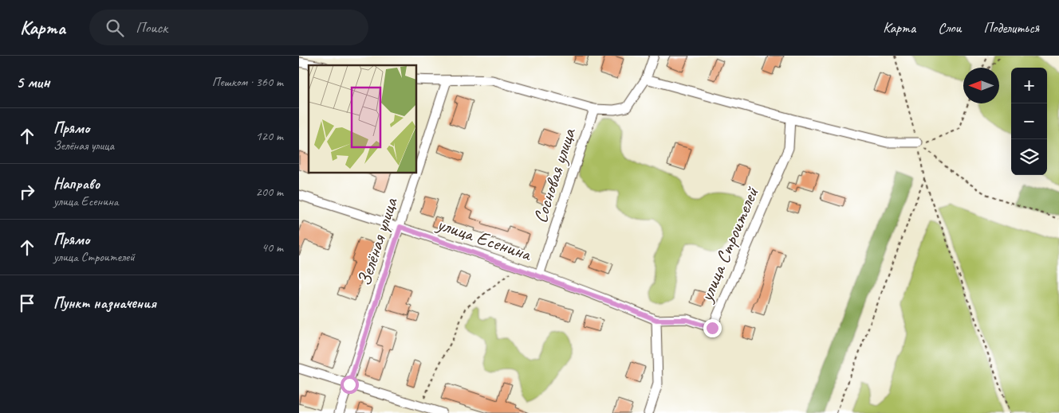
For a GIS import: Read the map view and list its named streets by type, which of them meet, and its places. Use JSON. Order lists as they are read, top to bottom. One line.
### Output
{"streets":{"street":["Сосновая улица","улица Есенина","Зелёная улица","улица Строителей"]},"crossings":[["Сосновая улица","улица Есенина"],["улица Есенина","Зелёная улица"],["улица Есенина","улица Строителей"]],"north":"left","page":{"header":"Карта","search":"Поиск","nav":["Карта","Слои","Поделиться"],"heading":["5 мин","Пешком · 360 m"],"map_buttons":["+","−"],"list":[["Прямо","Зелёная улица","120 m"],["Направо","улица Есенина","200 m"],["Прямо","улица Строителей","40 m"],"Пункт назначения"]}}
